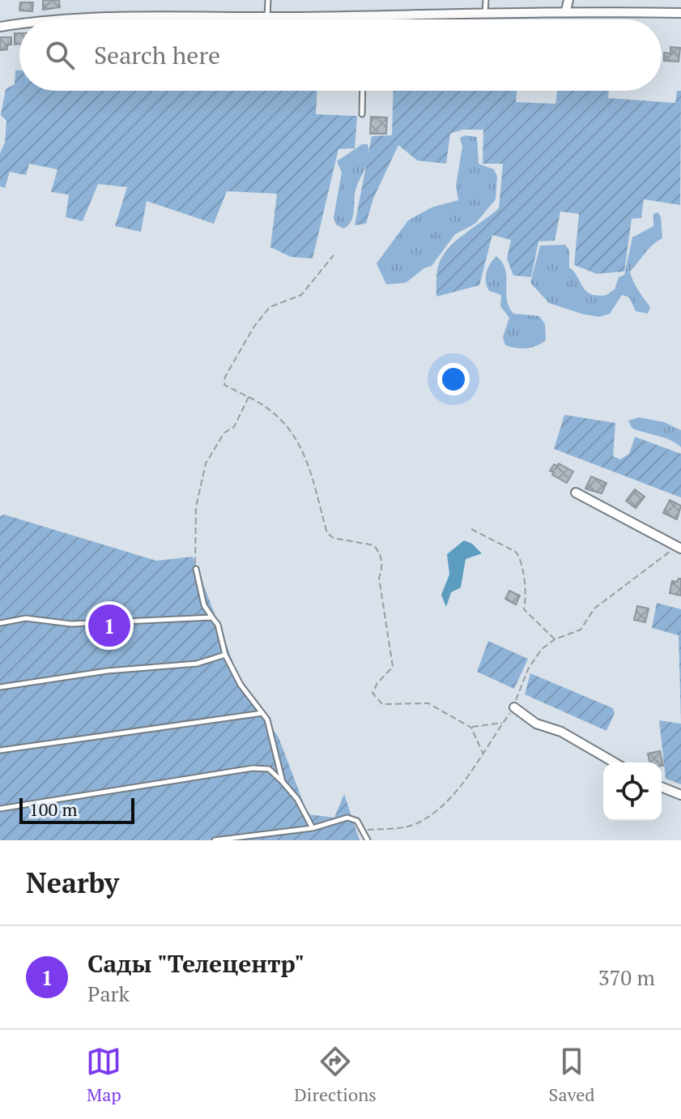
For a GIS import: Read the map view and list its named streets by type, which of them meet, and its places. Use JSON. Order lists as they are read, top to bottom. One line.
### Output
{"scale_bar":"100 m","page":{"search":"Search here","pins":"1","scale":"100 m","heading":"Nearby","list":[{"mark":"1","name":"Сады \"Телецентр\"","note":"Park","value":"370 m"}],"nav":["Map","Directions","Saved"]}}
